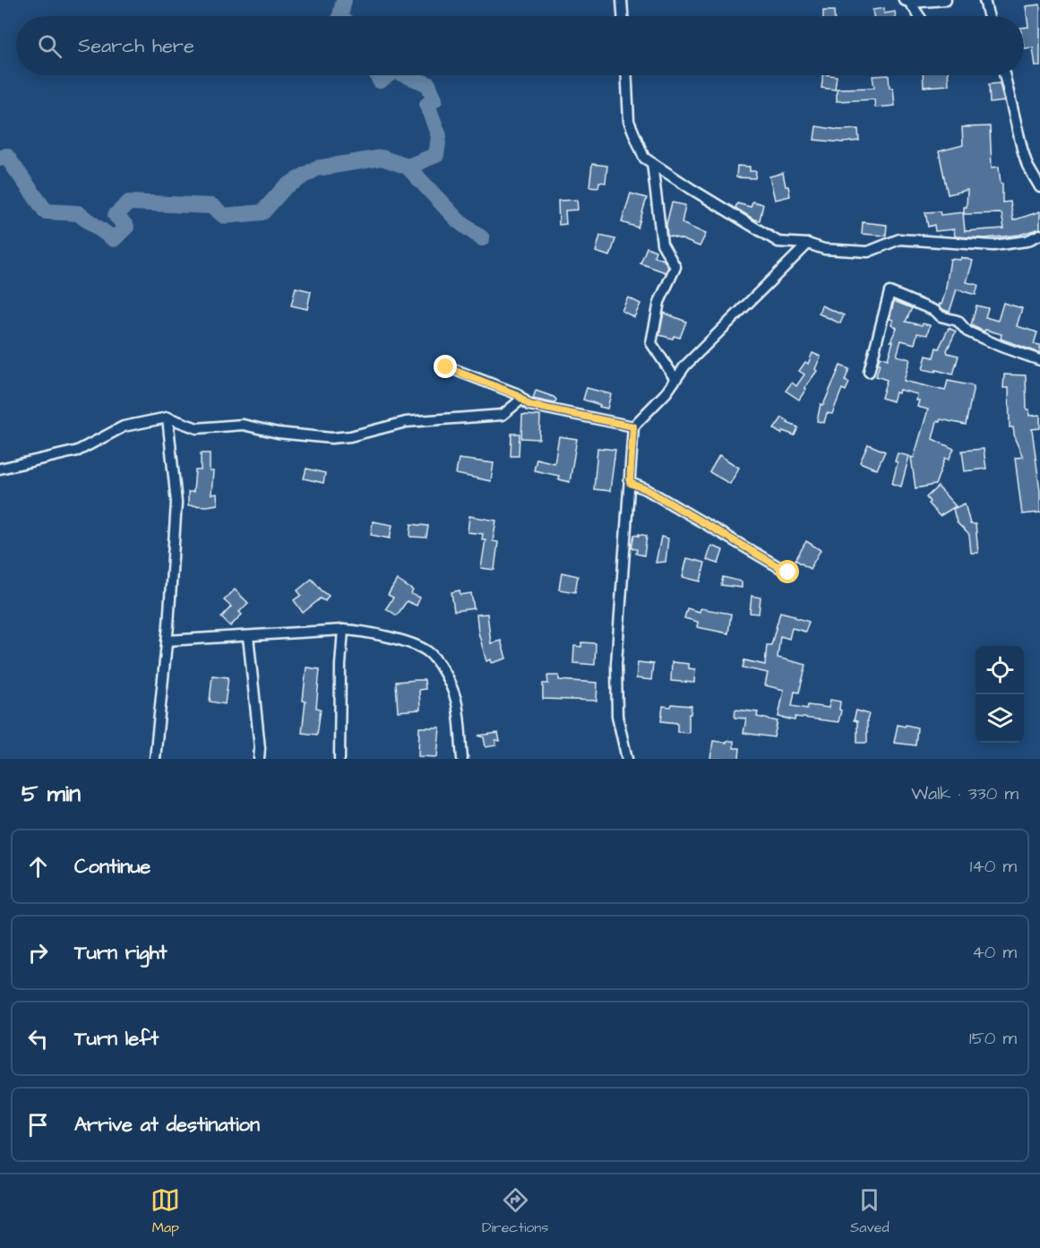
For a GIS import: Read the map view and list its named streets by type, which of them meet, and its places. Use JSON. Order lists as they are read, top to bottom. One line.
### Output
{"page":{"search":"Search here","heading":["5 min","Walk · 330 m"],"list":[["Continue","140 m"],["Turn right","40 m"],["Turn left","150 m"],"Arrive at destination"],"nav":["Map","Directions","Saved"]}}
